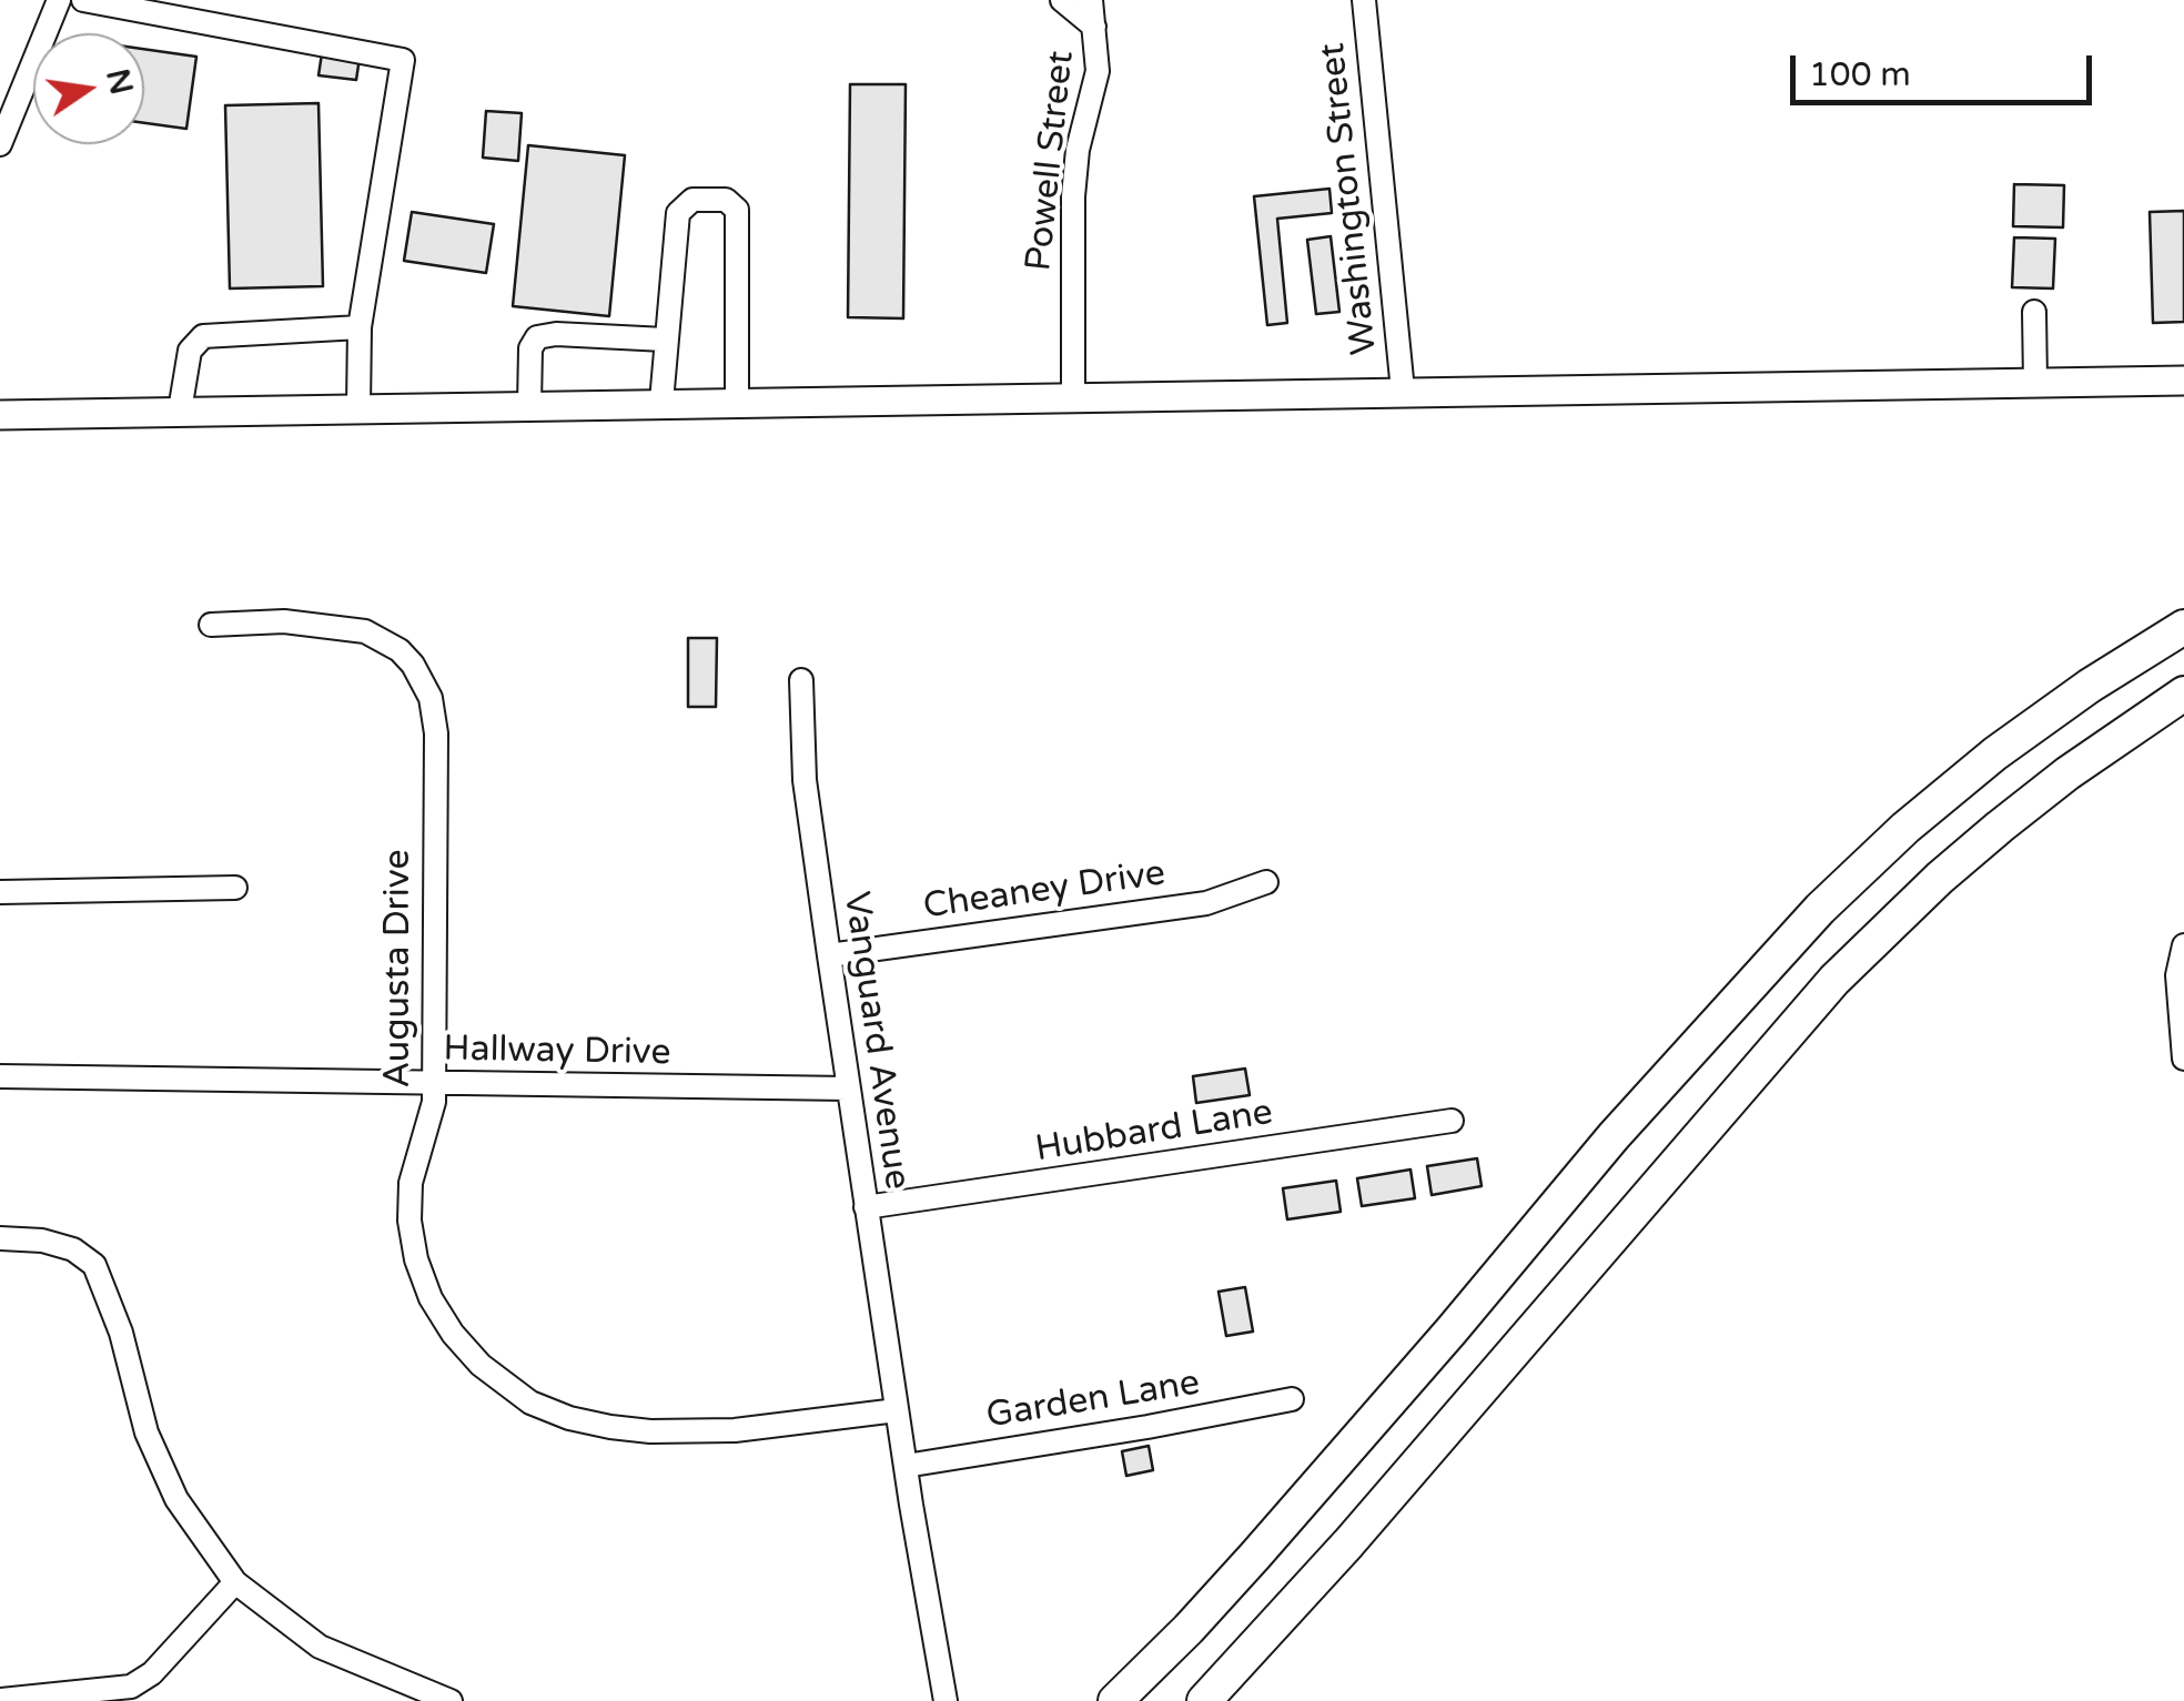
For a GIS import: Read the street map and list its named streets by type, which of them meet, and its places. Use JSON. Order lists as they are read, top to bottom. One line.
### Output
{"streets":{"street":["Powell Street","Washington Street","Cheaney Drive","Augusta Drive","Vanguard Avenue","Hallway Drive","Hubbard Lane","Garden Lane"]},"crossings":[["Cheaney Drive","Vanguard Avenue"],["Augusta Drive","Vanguard Avenue"],["Augusta Drive","Hallway Drive"],["Vanguard Avenue","Hallway Drive"],["Vanguard Avenue","Hubbard Lane"],["Vanguard Avenue","Garden Lane"]],"scale_bar":"100 m","north":"right"}
